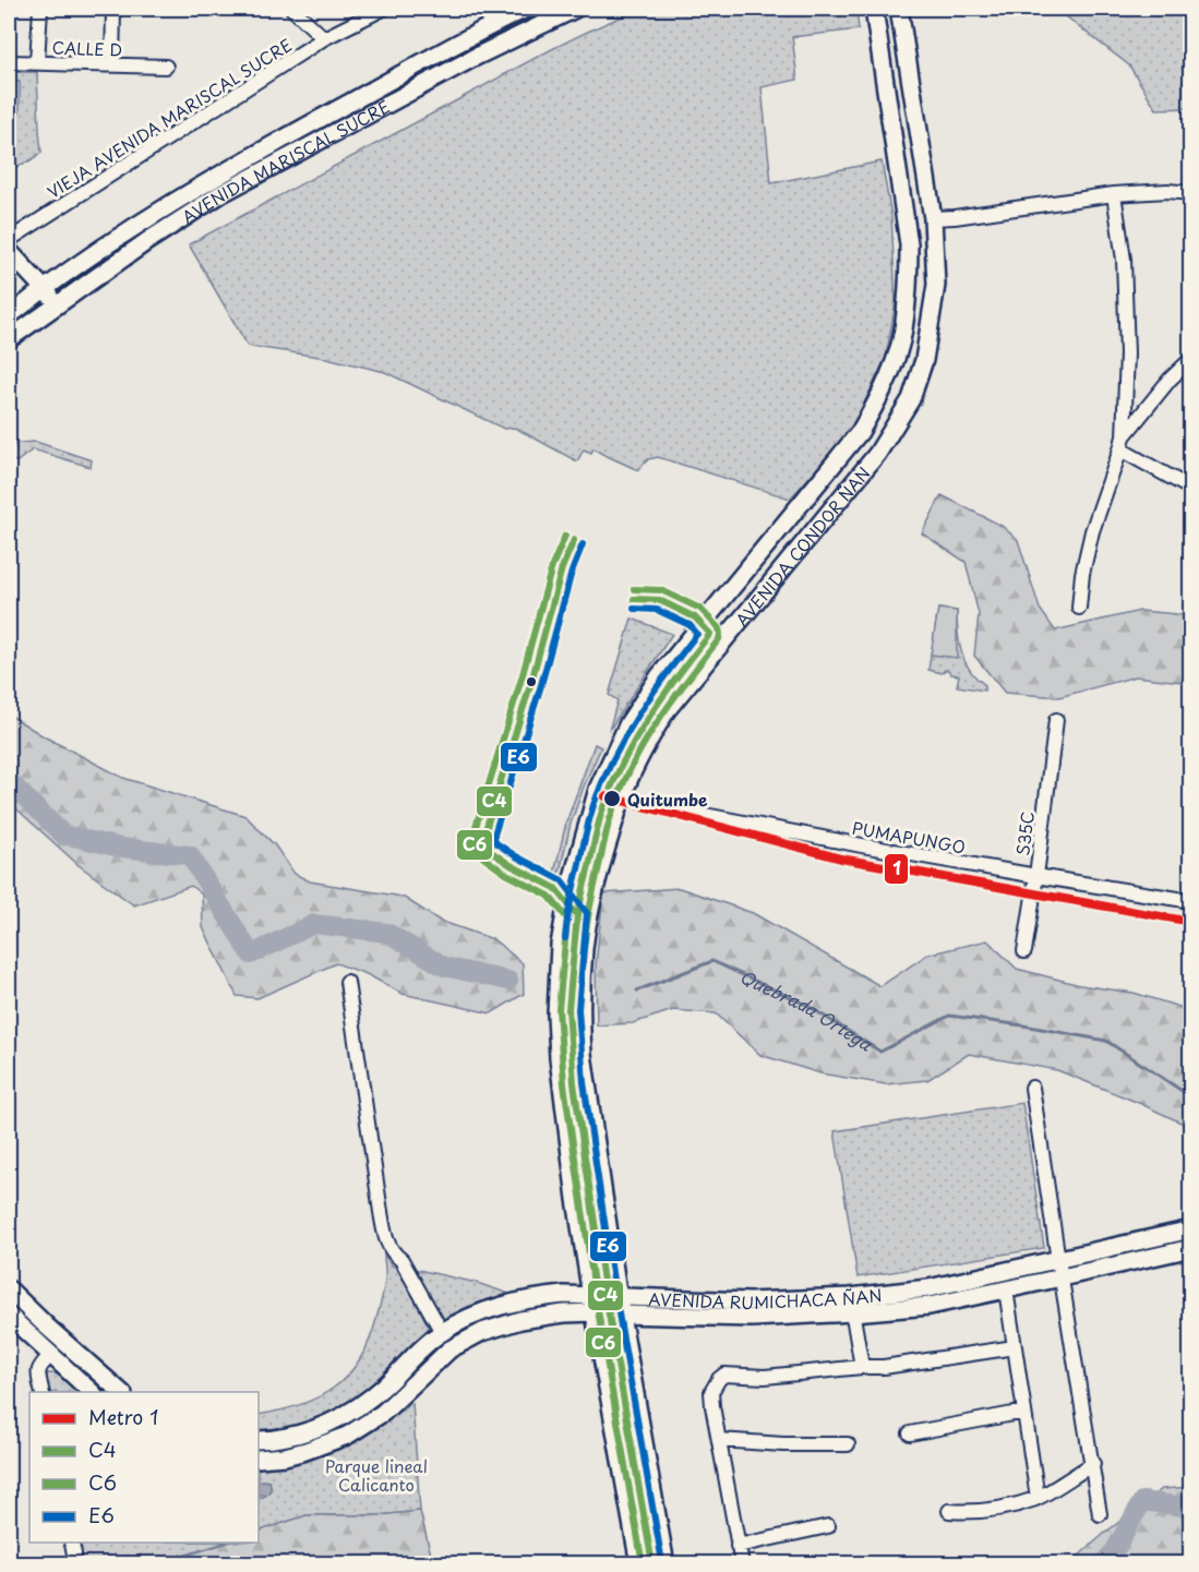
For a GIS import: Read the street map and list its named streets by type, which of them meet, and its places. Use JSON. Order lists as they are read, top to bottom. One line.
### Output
{"streets":{"main road":["AVENIDA MARISCAL SUCRE","AVENIDA CONDOR ÑAN","AVENIDA RUMICHACA ÑAN"],"street":["CALLE D","VIEJA AVENIDA MARISCAL SUCRE","S35C","PUMAPUNGO"]},"crossings":[["AVENIDA CONDOR ÑAN","PUMAPUNGO"],["AVENIDA CONDOR ÑAN","AVENIDA RUMICHACA ÑAN"],["S35C","PUMAPUNGO"]],"water":["Quebrada Ortega"],"parks":["Parque lineal Calicanto"],"places":["Quitumbe"],"lines":["transit line C6","transit line C4","transit line E6","metro line 1"],"legend":["Metro 1","C4","C6","E6"]}
